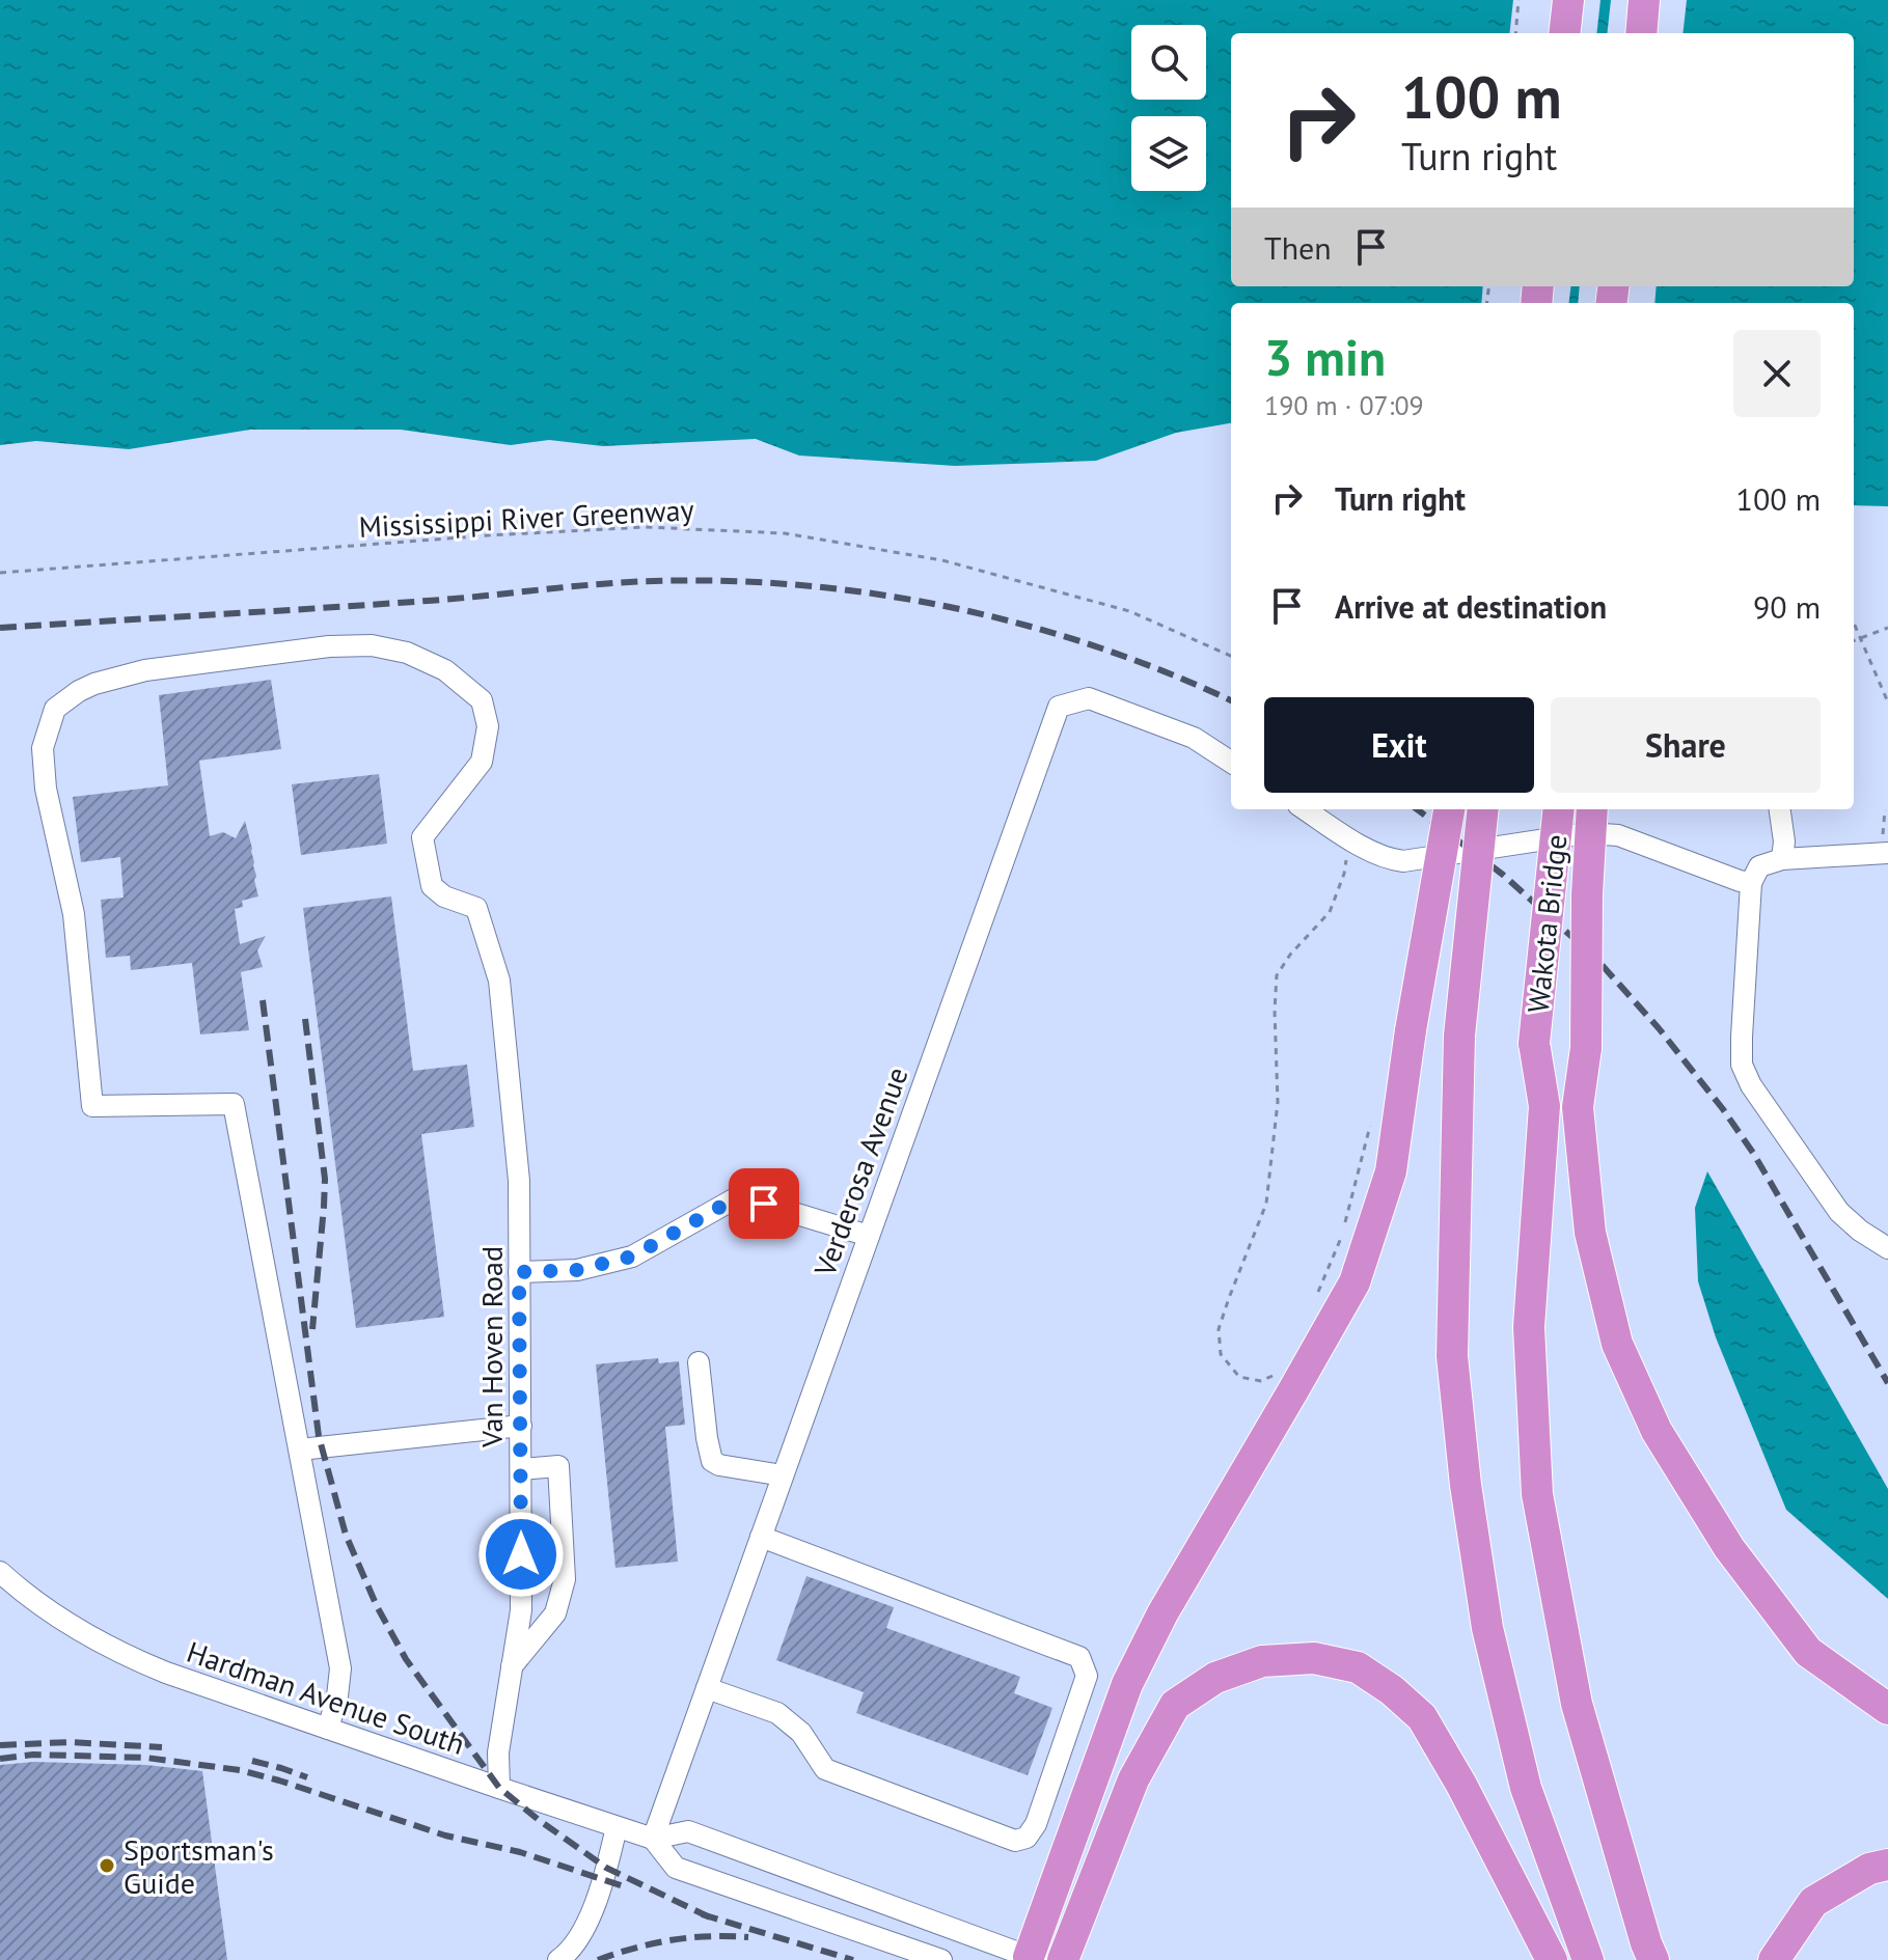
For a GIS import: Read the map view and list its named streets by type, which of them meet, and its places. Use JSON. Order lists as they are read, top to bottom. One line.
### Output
{"streets":{"highway":["Wakota Bridge"],"street":["Verderosa Avenue","Van Hoven Road","Hardman Avenue South"],"path":["Mississippi River Greenway"]},"crossings":[["Verderosa Avenue","Hardman Avenue South"],["Van Hoven Road","Hardman Avenue South"]],"places":["Sportsman's Guide"],"page":{"turn":["100 m","Turn right"],"then":"Then","heading":["3 min","190 m · 07:09"],"list":[{"name":"Turn right","value":"100 m"},{"name":"Arrive at destination","value":"90 m"}],"buttons":["Exit","Share"]}}
